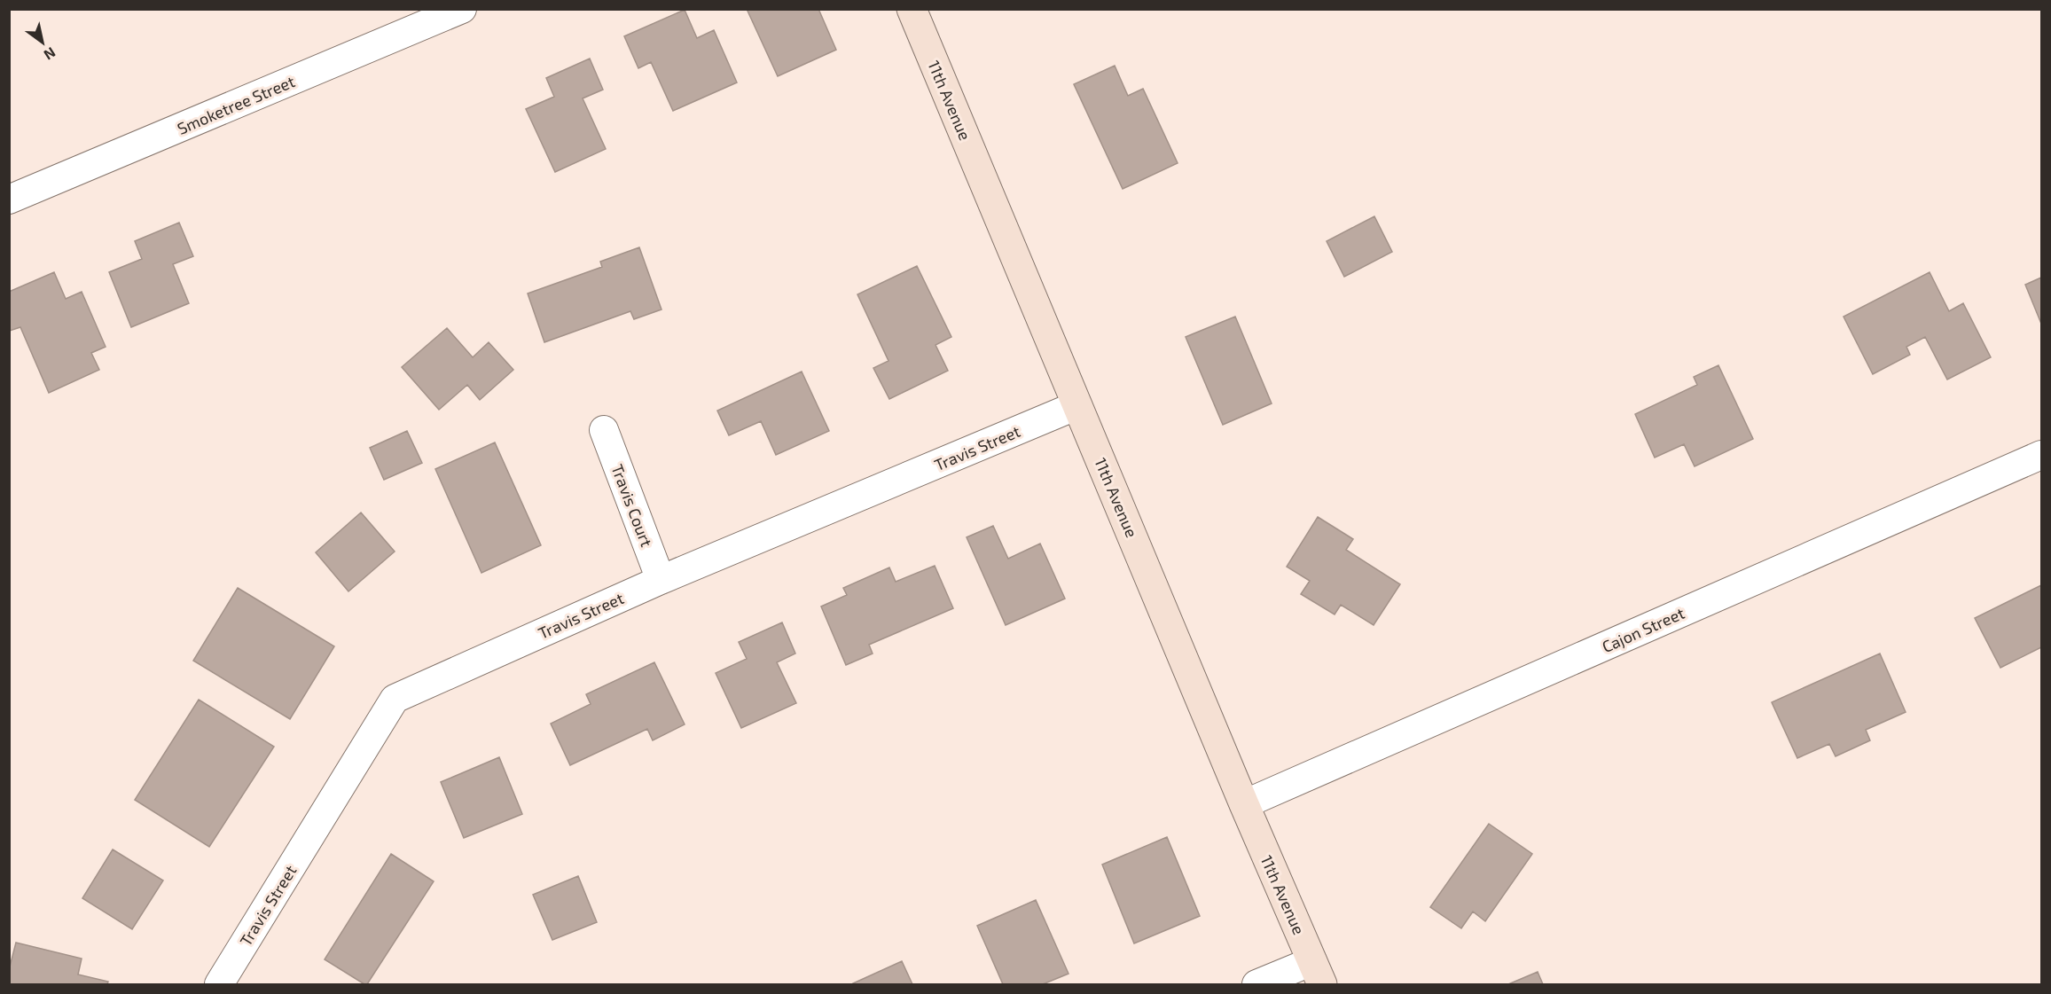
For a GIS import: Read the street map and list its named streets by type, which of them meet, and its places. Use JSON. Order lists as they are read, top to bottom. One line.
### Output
{"streets":{"main road":["11th Avenue"],"street":["Smoketree Street","Travis Street","Travis Court","Cajon Street"]},"crossings":[["11th Avenue","Travis Street"],["11th Avenue","Cajon Street"],["Travis Street","Travis Court"]],"north":"bottom right"}
